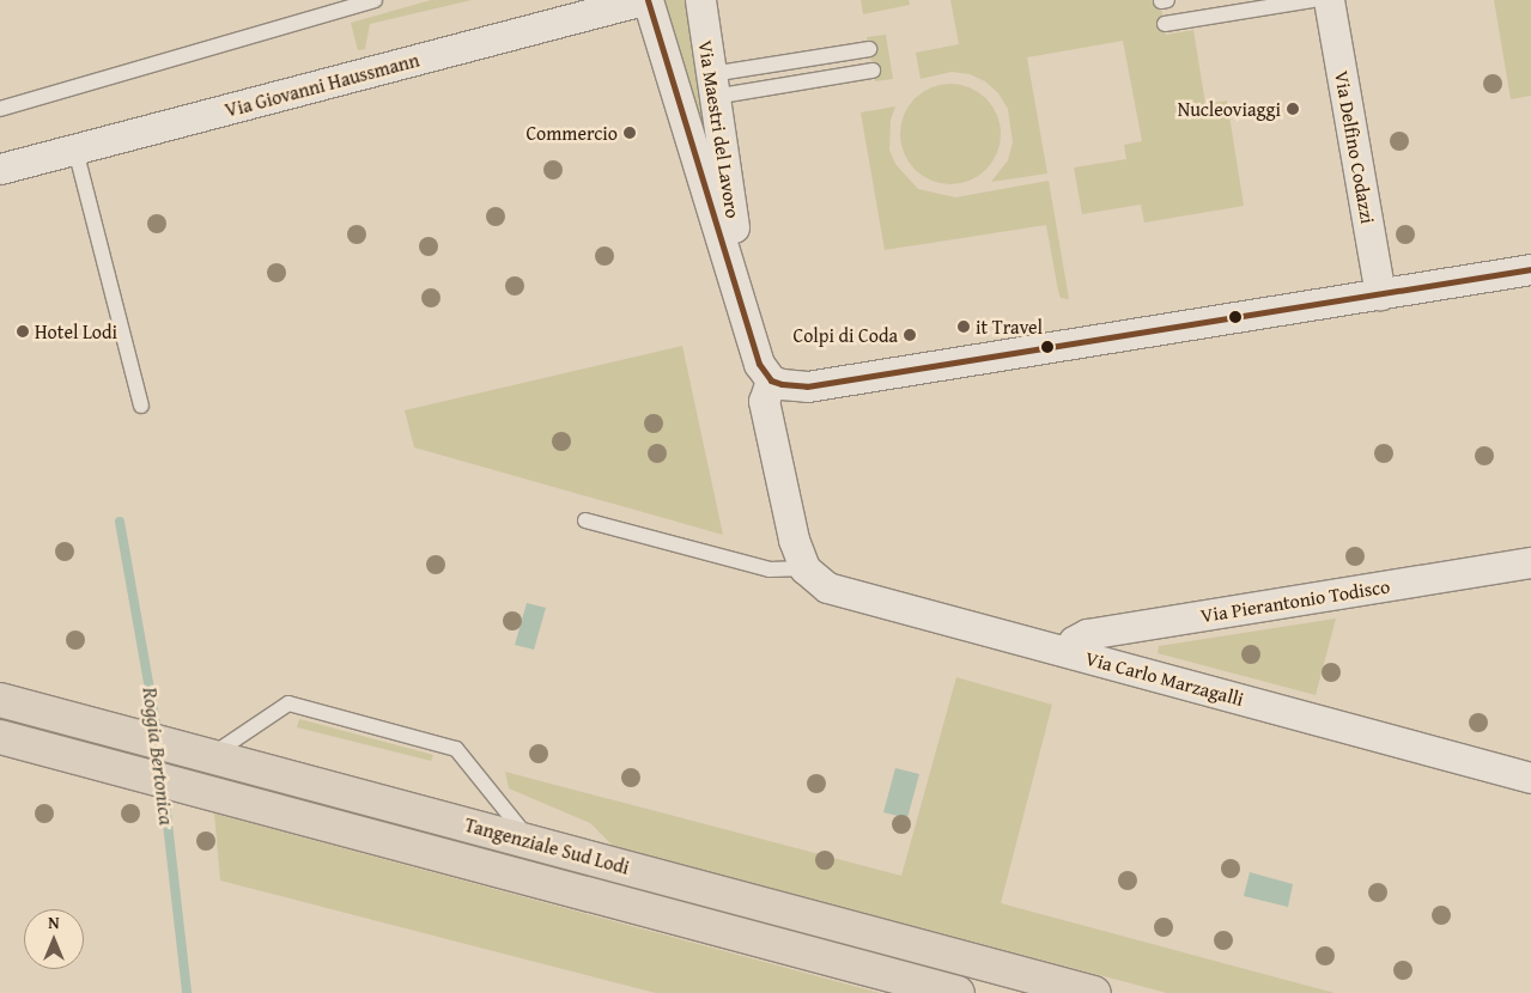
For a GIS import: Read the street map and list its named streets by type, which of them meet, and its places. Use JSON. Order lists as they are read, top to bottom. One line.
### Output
{"streets":{"highway":["Tangenziale Sud Lodi"],"street":["Via Giovanni Haussmann","Via Maestri del Lavoro","Via Delfino Codazzi","Via Pierantonio Todisco","Via Carlo Marzagalli"]},"crossings":[["Via Giovanni Haussmann","Via Maestri del Lavoro"],["Via Pierantonio Todisco","Via Carlo Marzagalli"]],"water":["Roggia Bertonica"],"places":["Nucleoviaggi","Commercio","it Travel","Hotel Lodi","Colpi di Coda"],"north":"top"}
